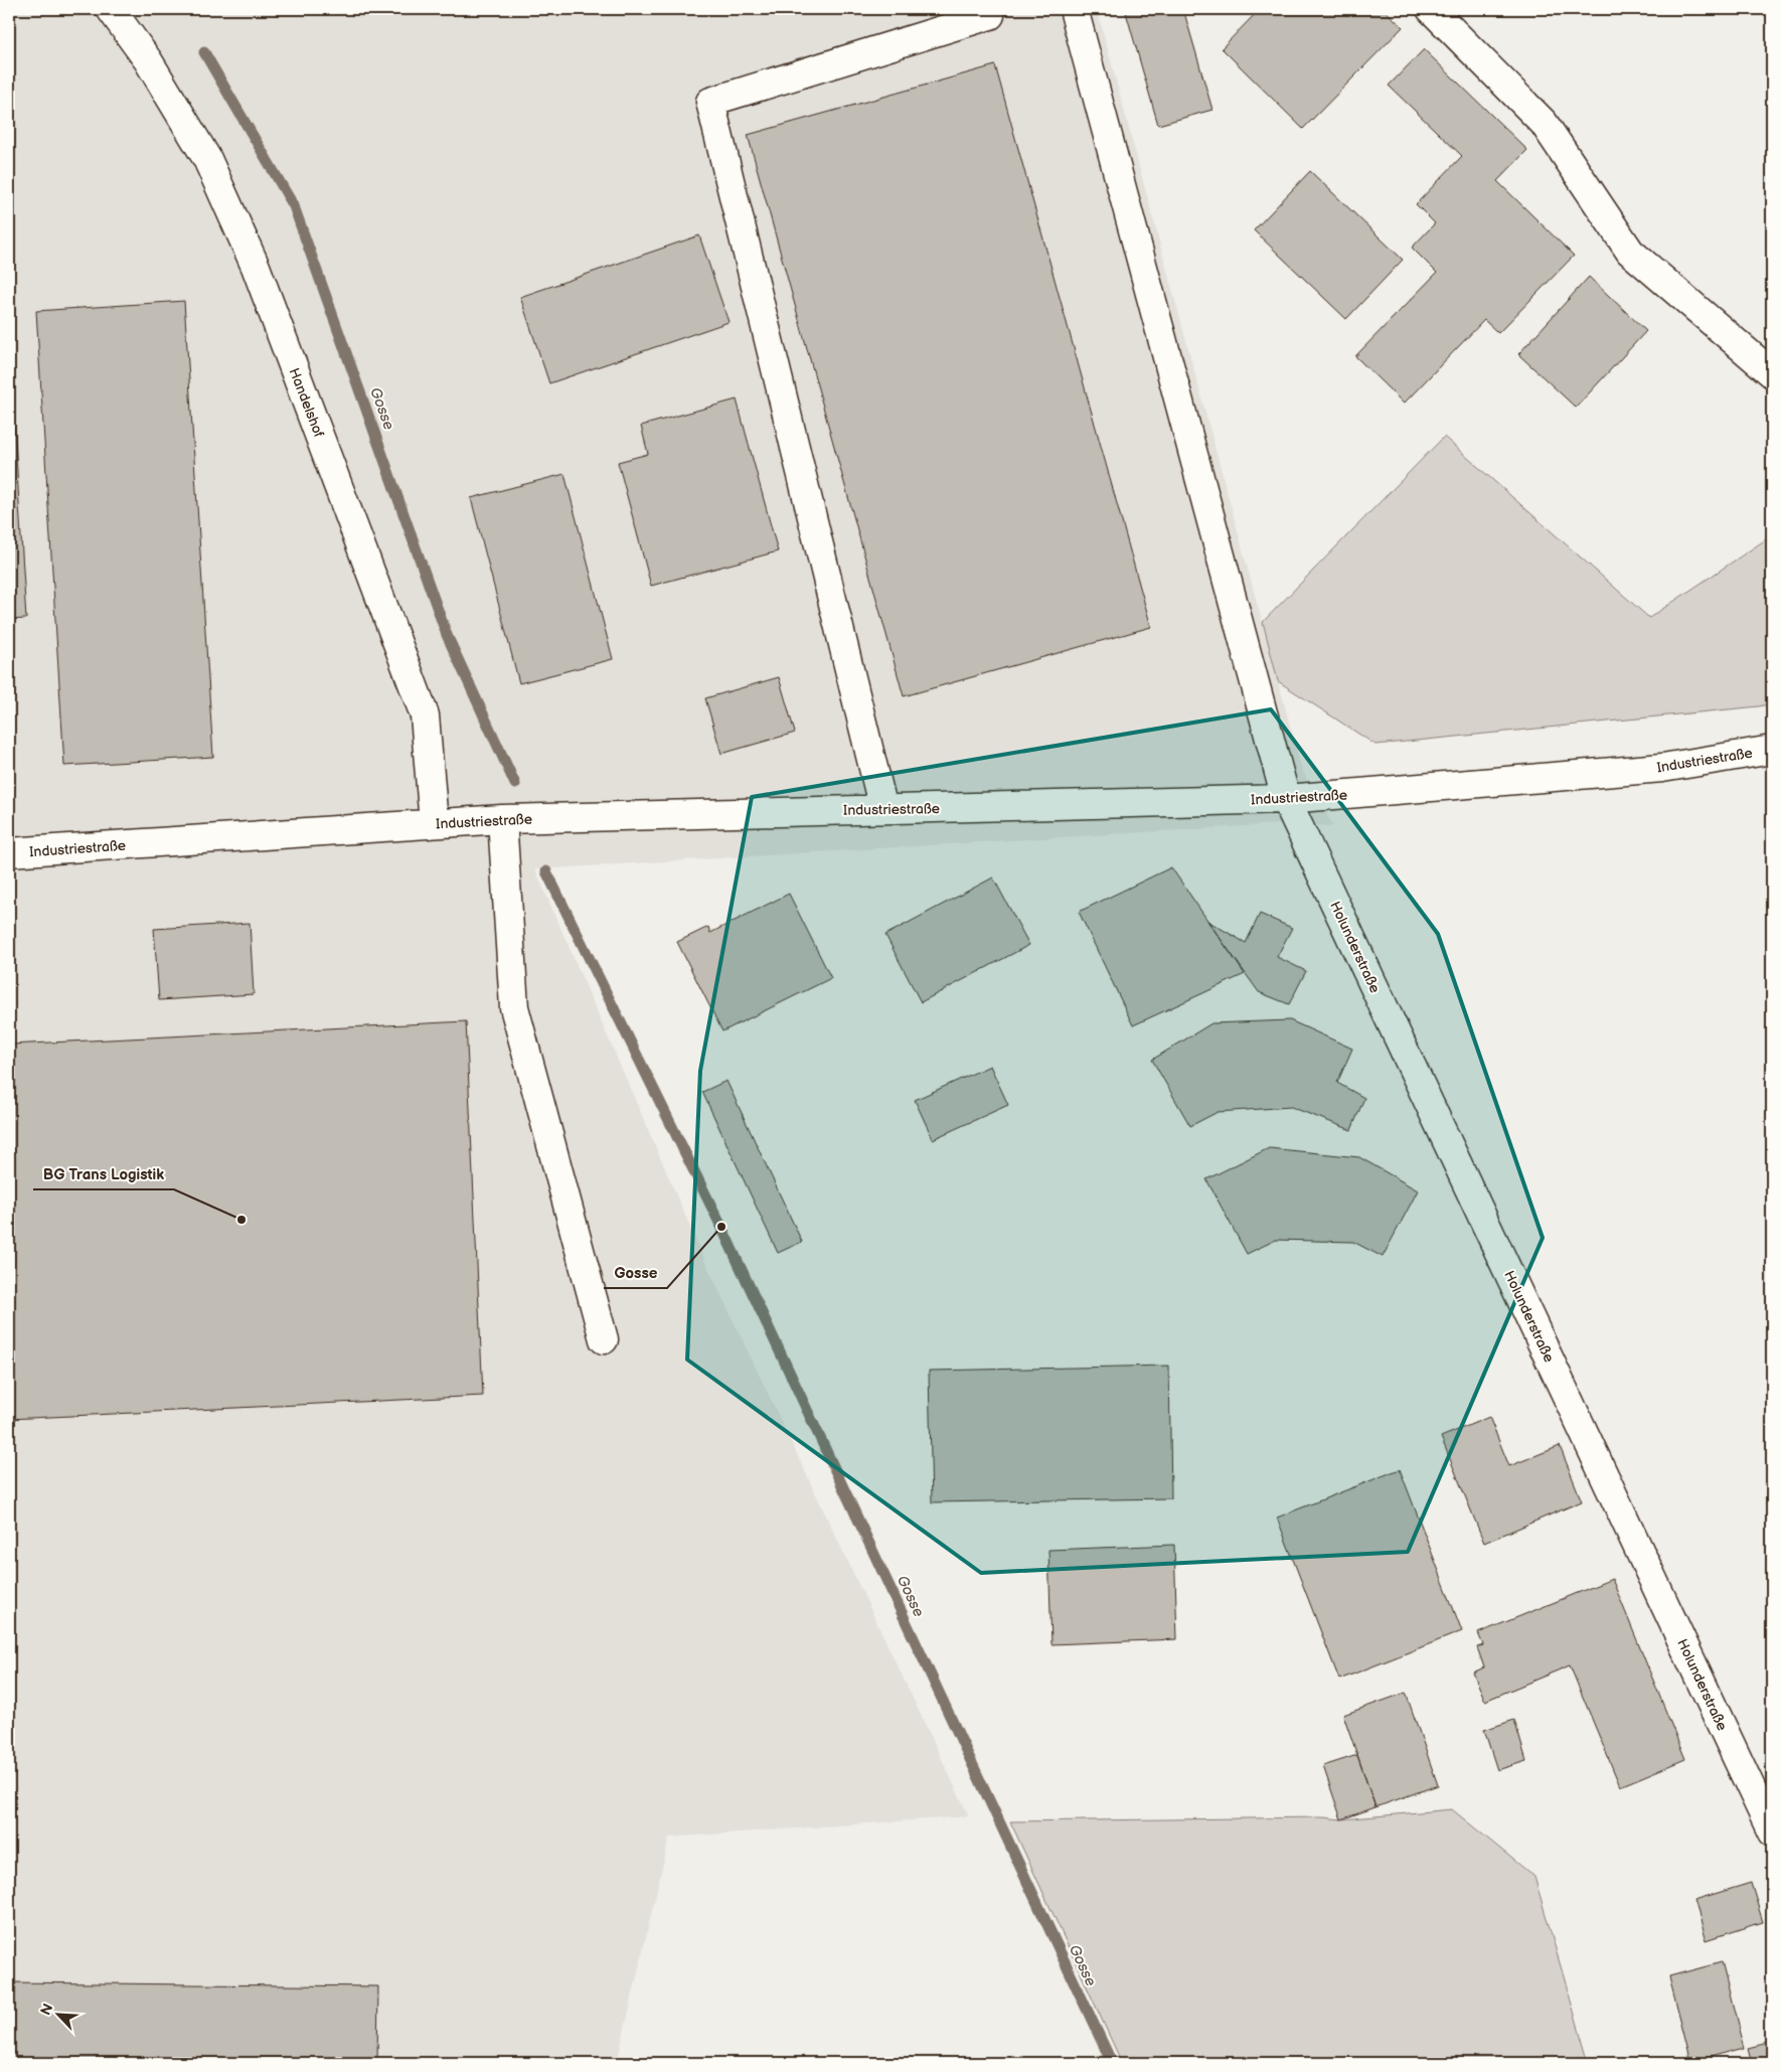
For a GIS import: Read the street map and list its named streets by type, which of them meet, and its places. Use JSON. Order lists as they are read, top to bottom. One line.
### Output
{"streets":{"street":["Handelshof","Industriestraße","Holunderstraße"]},"crossings":[["Handelshof","Industriestraße"],["Industriestraße","Holunderstraße"]],"water":["Gosse"],"places":["BG Trans Logistik","Gosse"],"north":"top left"}
